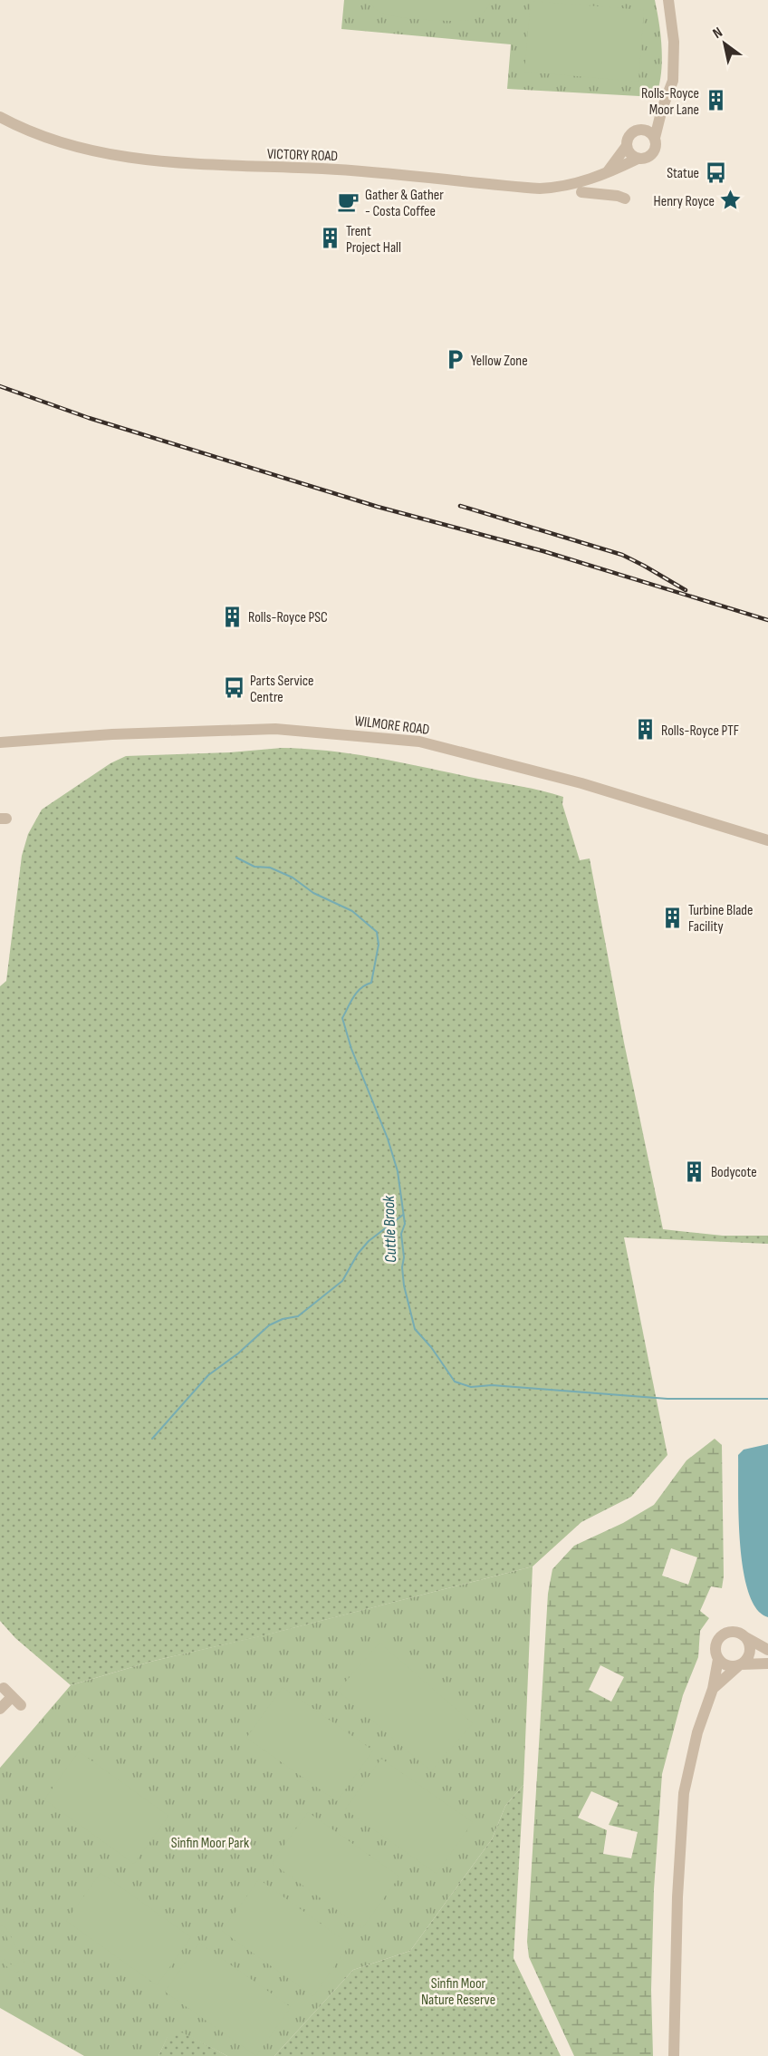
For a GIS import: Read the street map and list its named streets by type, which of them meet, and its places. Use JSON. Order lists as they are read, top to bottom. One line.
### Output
{"streets":{"street":["VICTORY ROAD","WILMORE ROAD"]},"water":["Cuttle Brook"],"parks":["Sinfin Moor Park","Sinfin Moor Nature Reserve"],"places":{"building":["Rolls-Royce Moor Lane","Trent Project Hall","Rolls-Royce PSC","Rolls-Royce PTF","Turbine Blade Facility","Bodycote"],"bus stop":["Statue","Parts Service Centre"],"place":["Henry Royce"],"cafe":["Gather & Gather - Costa Coffee"],"parking":["Yellow Zone"]},"north":"top left"}
